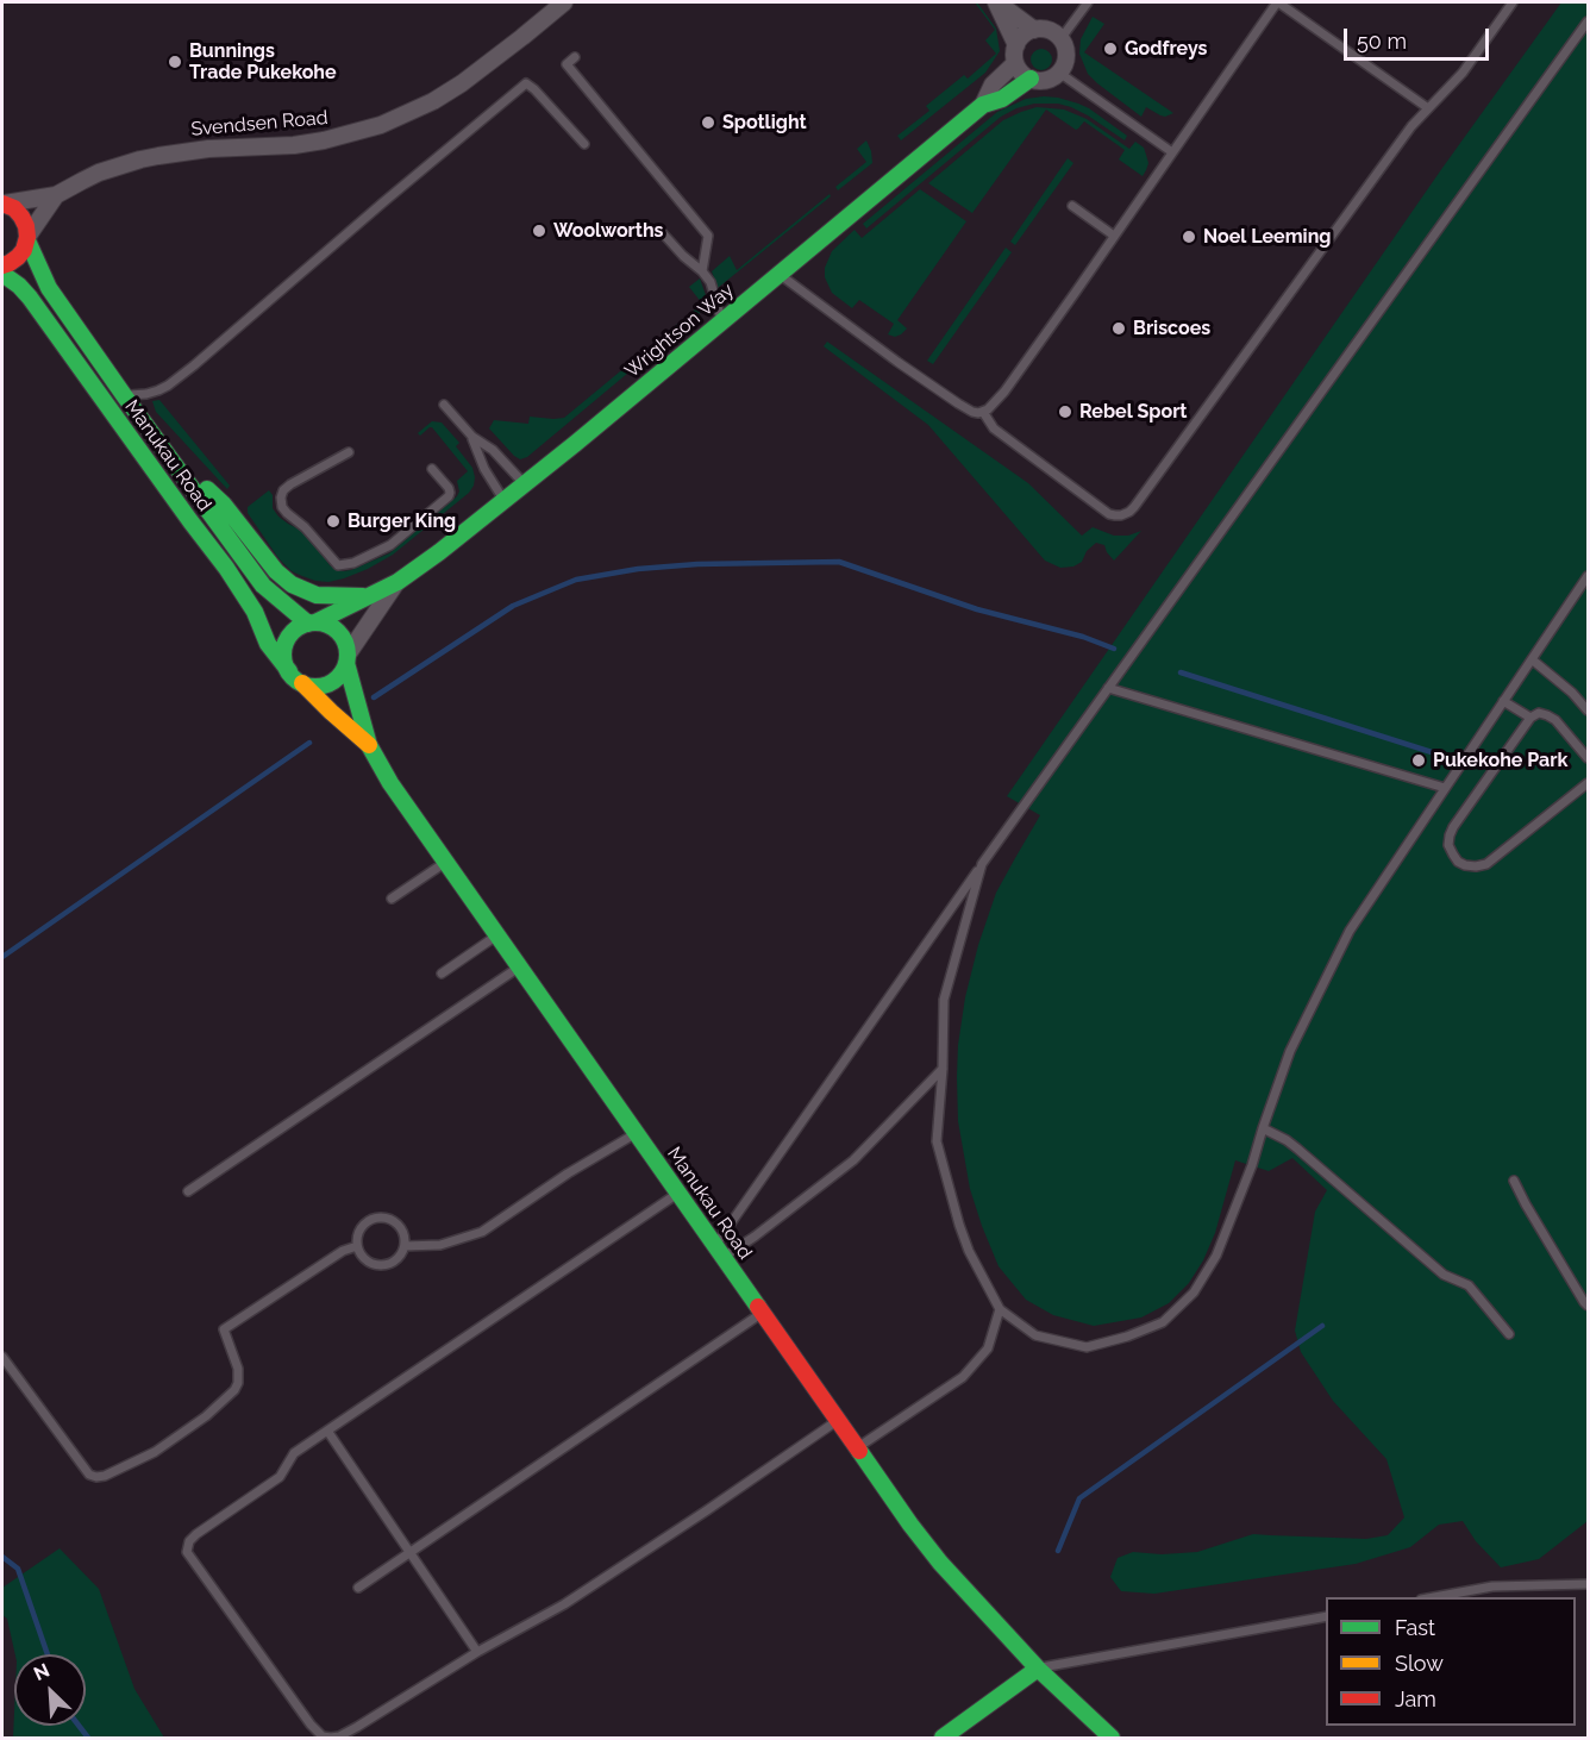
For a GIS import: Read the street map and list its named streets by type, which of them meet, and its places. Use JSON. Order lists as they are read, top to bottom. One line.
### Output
{"streets":{"main road":["Wrightson Way","Manukau Road"],"street":["Svendsen Road"]},"crossings":[["Wrightson Way","Manukau Road"]],"places":["Godfreys","Bunnings Trade Pukekohe","Spotlight","Woolworths","Noel Leeming","Briscoes","Rebel Sport","Burger King","Pukekohe Park"],"legend":["Fast","Slow","Jam"],"scale_bar":"50 m","north":"top left"}
